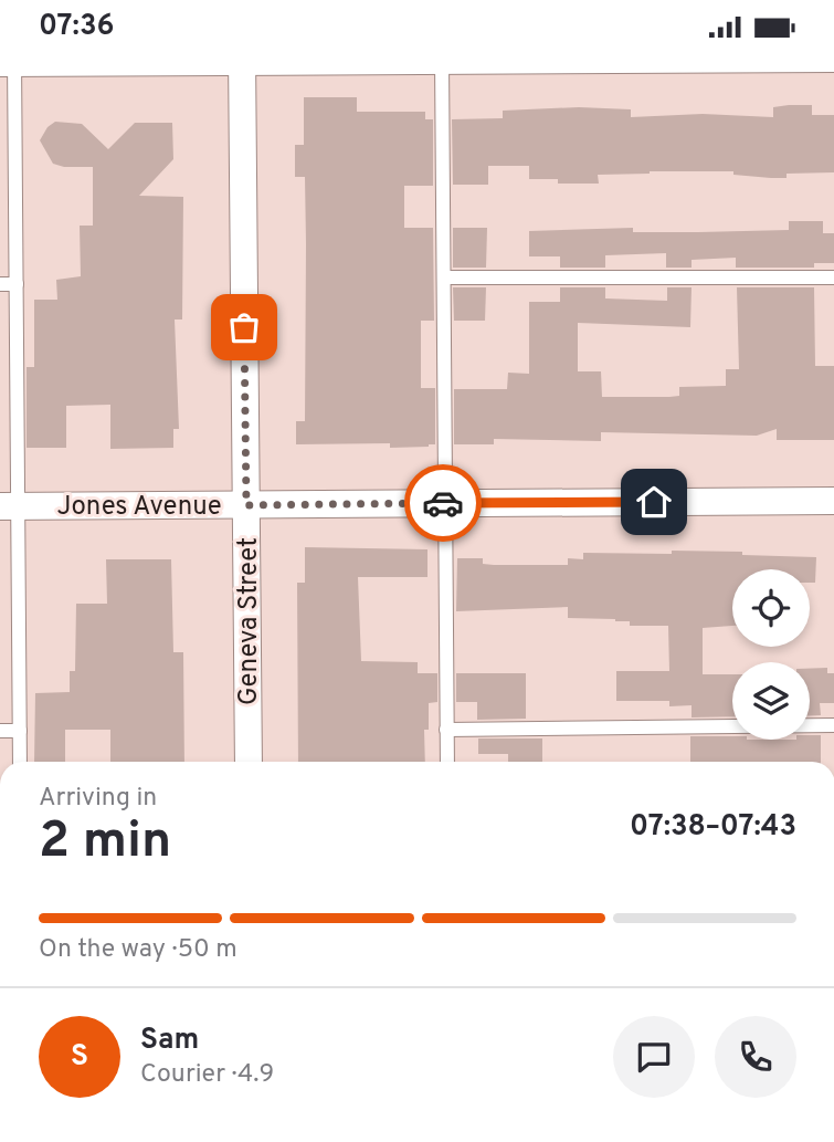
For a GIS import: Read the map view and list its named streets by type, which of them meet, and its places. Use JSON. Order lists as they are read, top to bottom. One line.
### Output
{"streets":{"street":["Jones Avenue","Geneva Street"]},"crossings":[["Jones Avenue","Geneva Street"]],"page":{"status":"07:36","heading":["2 min","Arriving in","07:38–07:43"],"panel":["Sam","Courier · 4.9"],"bar":"On the way · 50 m","round":"S"}}
